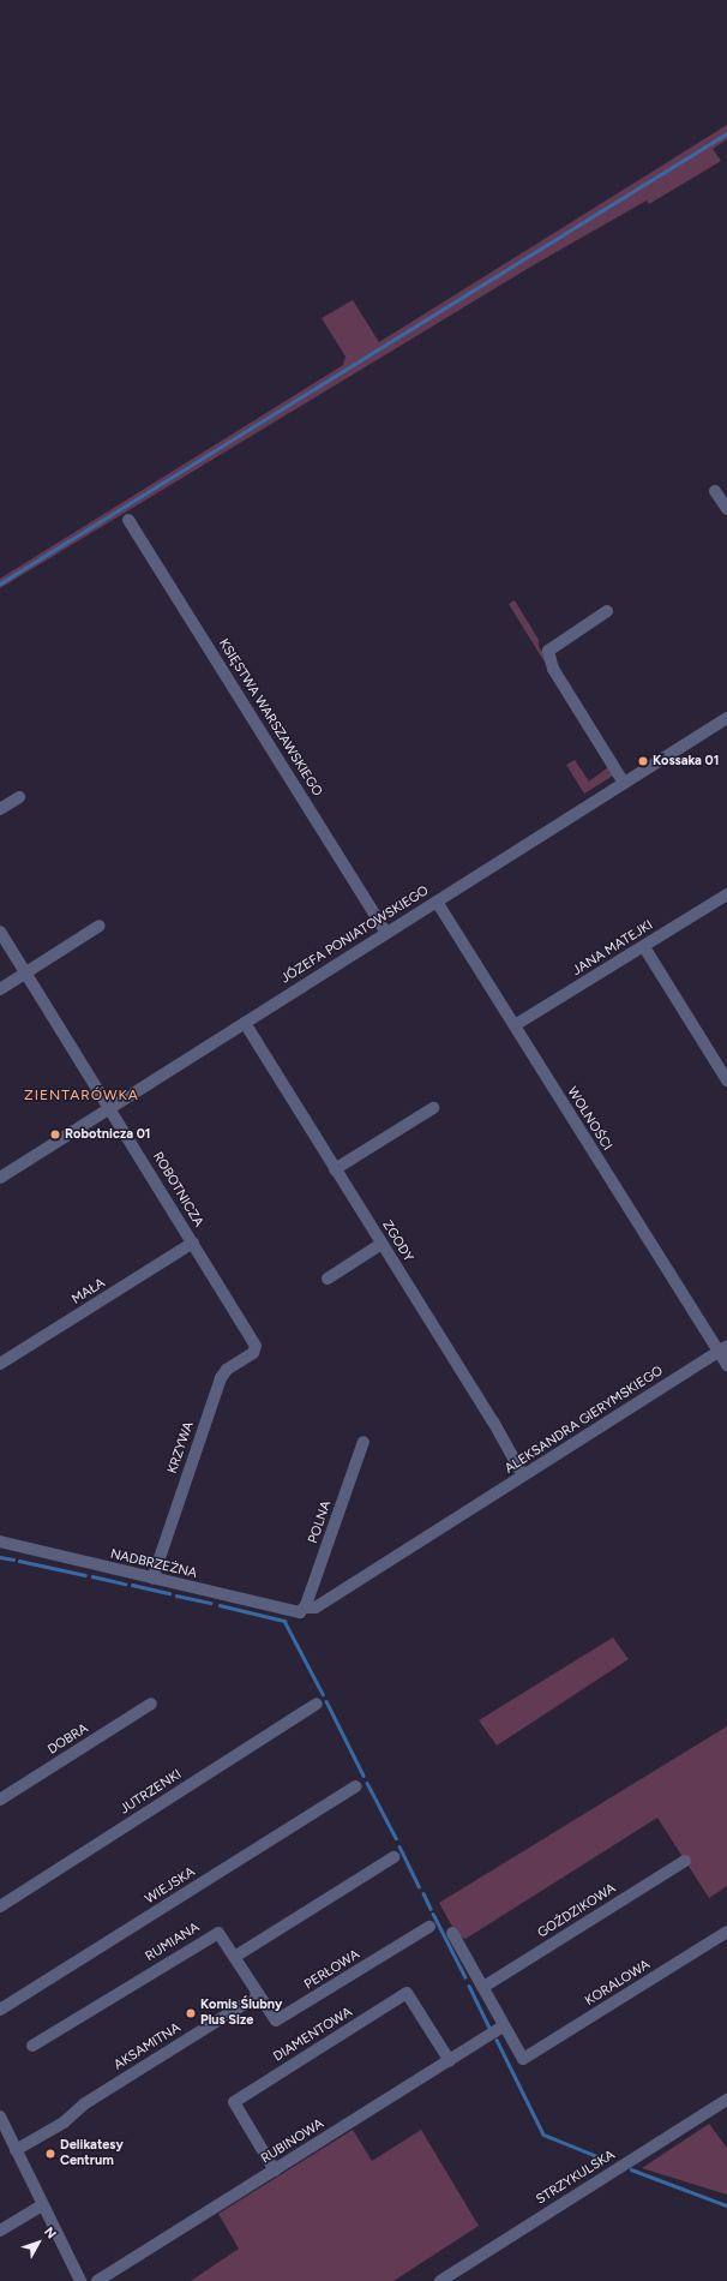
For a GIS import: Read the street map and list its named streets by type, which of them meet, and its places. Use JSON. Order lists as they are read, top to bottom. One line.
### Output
{"streets":{"street":["KSIĘSTWA WARSZAWSKIEGO","JÓZEFA PONIATOWSKIEGO","JANA MATEJKI","WOLNOŚCI","ROBOTNICZA","ZGODY","MAŁA","ALEKSANDRA GIERYMSKIEGO","KRZYWA","POLNA","NADBRZEŻNA","DOBRA","JUTRZENKI","WIEJSKA","GOŹDZIKOWA","RUMIANA","PERŁOWA","KORALOWA","DIAMENTOWA","AKSAMITNA","RUBINOWA","STRZYKULSKA"]},"crossings":[["KSIĘSTWA WARSZAWSKIEGO","JÓZEFA PONIATOWSKIEGO"],["JÓZEFA PONIATOWSKIEGO","WOLNOŚCI"],["JÓZEFA PONIATOWSKIEGO","ROBOTNICZA"],["JÓZEFA PONIATOWSKIEGO","ZGODY"],["JANA MATEJKI","WOLNOŚCI"],["WOLNOŚCI","ALEKSANDRA GIERYMSKIEGO"],["ROBOTNICZA","MAŁA"],["ROBOTNICZA","KRZYWA"],["ZGODY","ALEKSANDRA GIERYMSKIEGO"],["ALEKSANDRA GIERYMSKIEGO","POLNA"],["ALEKSANDRA GIERYMSKIEGO","NADBRZEŻNA"],["KRZYWA","NADBRZEŻNA"],["POLNA","NADBRZEŻNA"],["PERŁOWA","AKSAMITNA"],["KORALOWA","RUBINOWA"],["DIAMENTOWA","RUBINOWA"]],"districts":["ZIENTARÓWKA"],"places":["Kossaka 01","Robotnicza 01","Komis Ślubny Plus Size","Delikatesy Centrum"],"north":"top right"}
